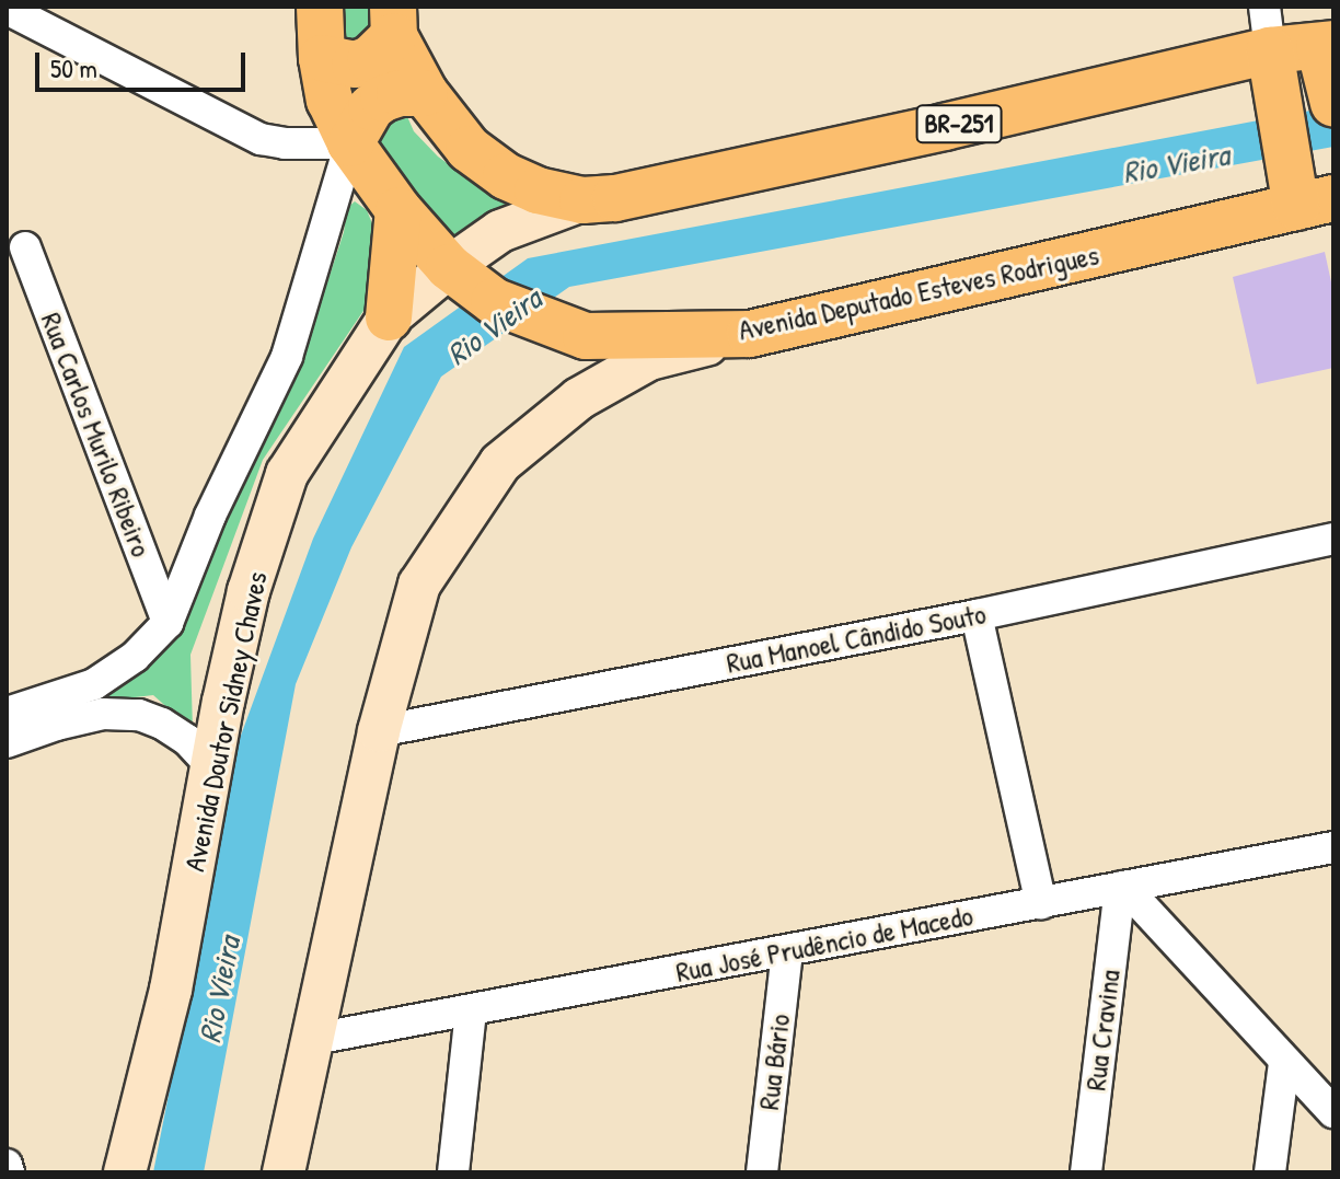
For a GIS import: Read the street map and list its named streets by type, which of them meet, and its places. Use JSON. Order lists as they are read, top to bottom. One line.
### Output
{"streets":{"main road":["BR-251","Avenida Deputado Esteves Rodrigues","Avenida Doutor Sidney Chaves"],"street":["Rua Carlos Murilo Ribeiro","Rua Manoel Cândido Souto","Rua José Prudêncio de Macedo","Rua Cravina","Rua Bário"]},"crossings":[["BR-251","Avenida Doutor Sidney Chaves"],["Avenida Deputado Esteves Rodrigues","Avenida Doutor Sidney Chaves"],["Rua José Prudêncio de Macedo","Rua Cravina"],["Rua José Prudêncio de Macedo","Rua Bário"]],"water":["Rio Vieira"],"scale_bar":"50 m"}
